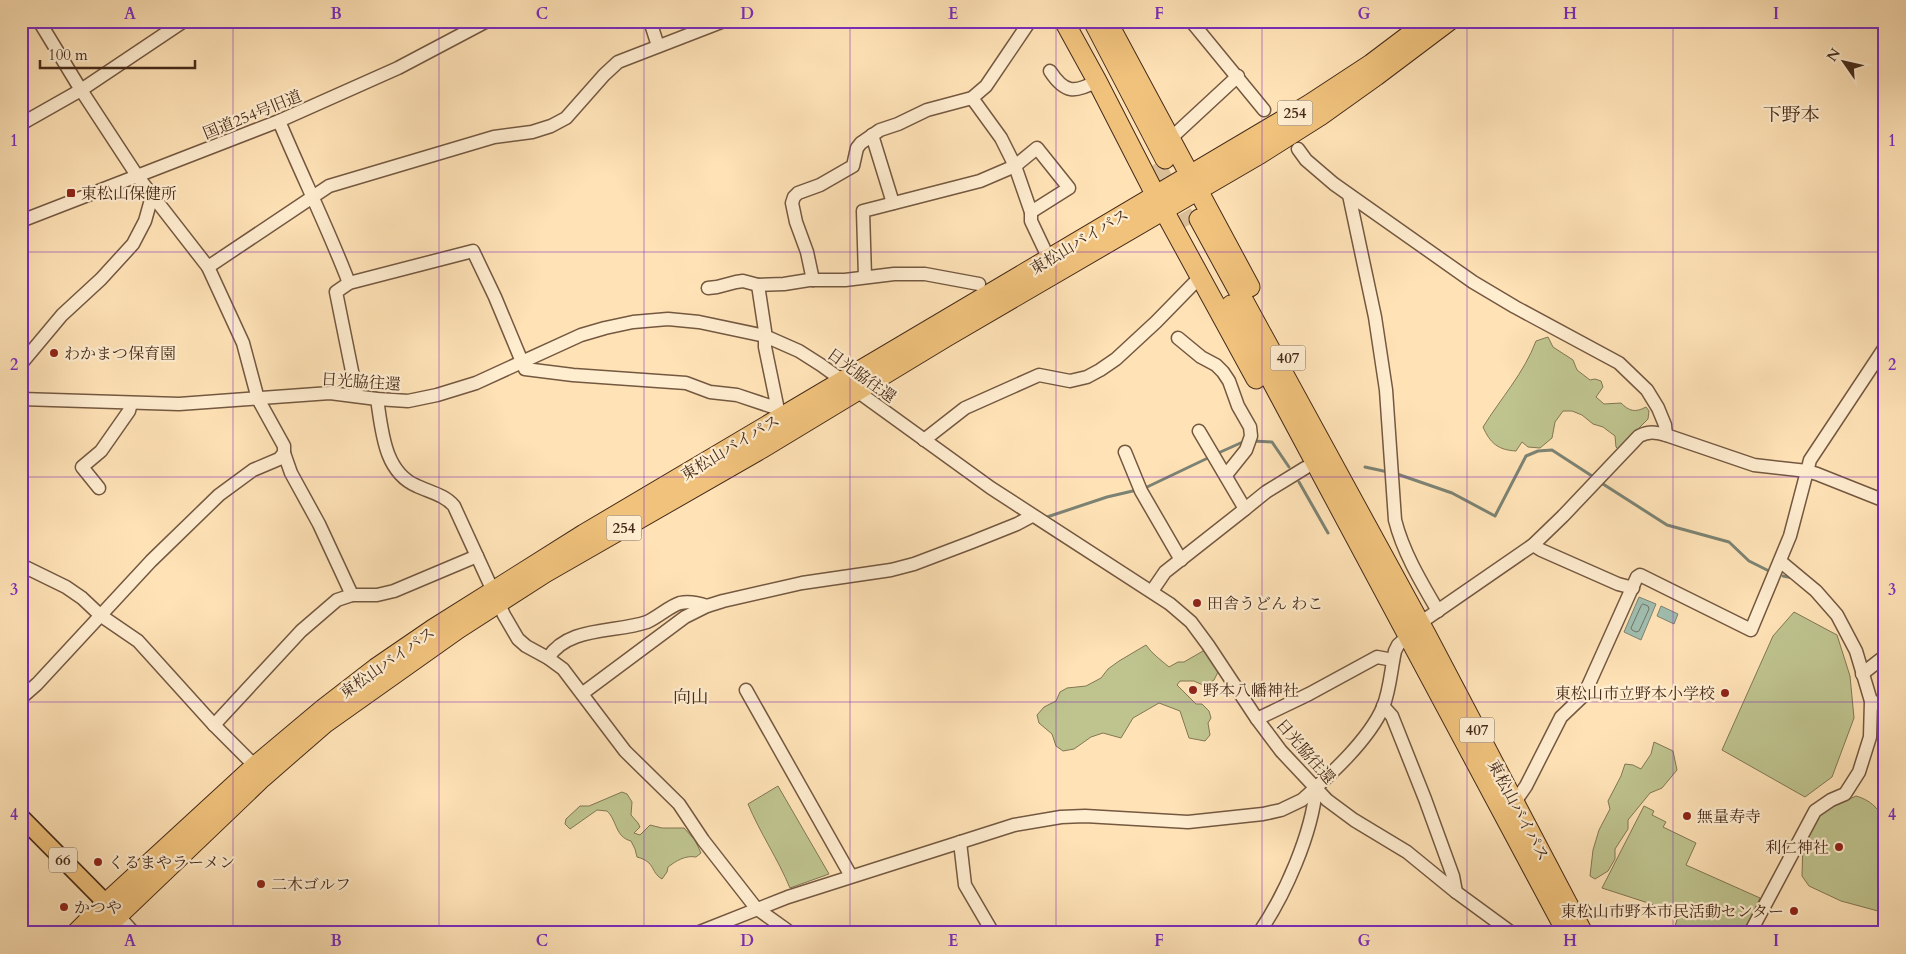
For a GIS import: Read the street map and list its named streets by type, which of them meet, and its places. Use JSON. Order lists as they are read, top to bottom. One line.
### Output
{"streets":{"highway":["254","東松山バイパス","407"],"main road":["66"],"street":["国道254号旧道","日光脇往還"]},"crossings":[["東松山バイパス","407"],["東松山バイパス","日光脇往還"],["東松山バイパス","66"]],"districts":["下野本","向山"],"places":{"transit":["東松山保健所"],"other":["わかまつ保育園","田舎うどん わこ","野本八幡神社","東松山市立野本小学校","無量寿寺","利仁神社","くるまやラーメン","二木ゴルフ","かつや","東松山市野本市民活動センター"]},"scale_bar":"100 m","north":"top left","grid":{"columns":["A","B","C","D","E","F","G","H","I"],"rows":["1","2","3","4"]}}
